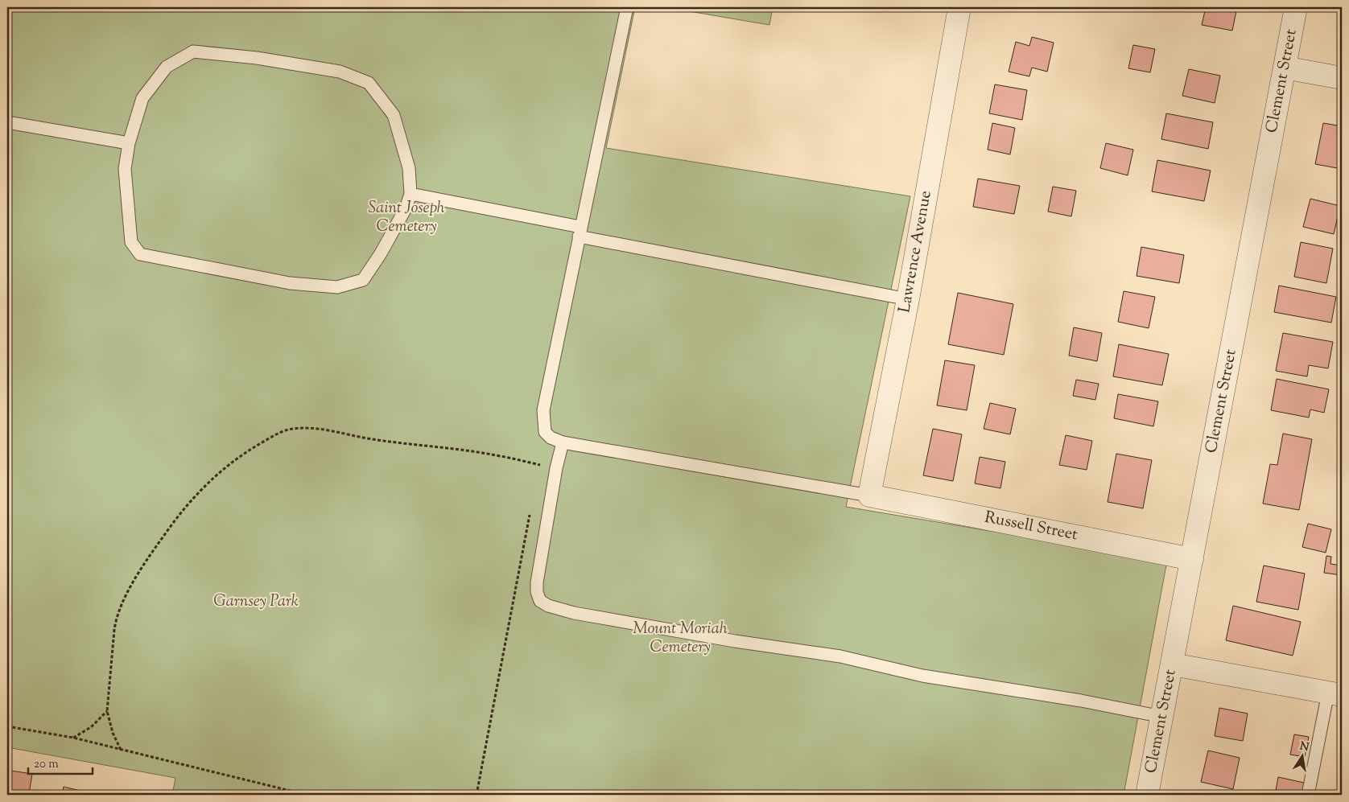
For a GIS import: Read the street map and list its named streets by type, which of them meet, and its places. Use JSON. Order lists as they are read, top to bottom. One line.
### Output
{"streets":{"street":["Clement Street","Lawrence Avenue","Russell Street"]},"crossings":[["Clement Street","Russell Street"],["Lawrence Avenue","Russell Street"]],"parks":["Saint Joseph Cemetery","Garnsey Park","Mount Moriah Cemetery"],"scale_bar":"20 m","north":"top"}
